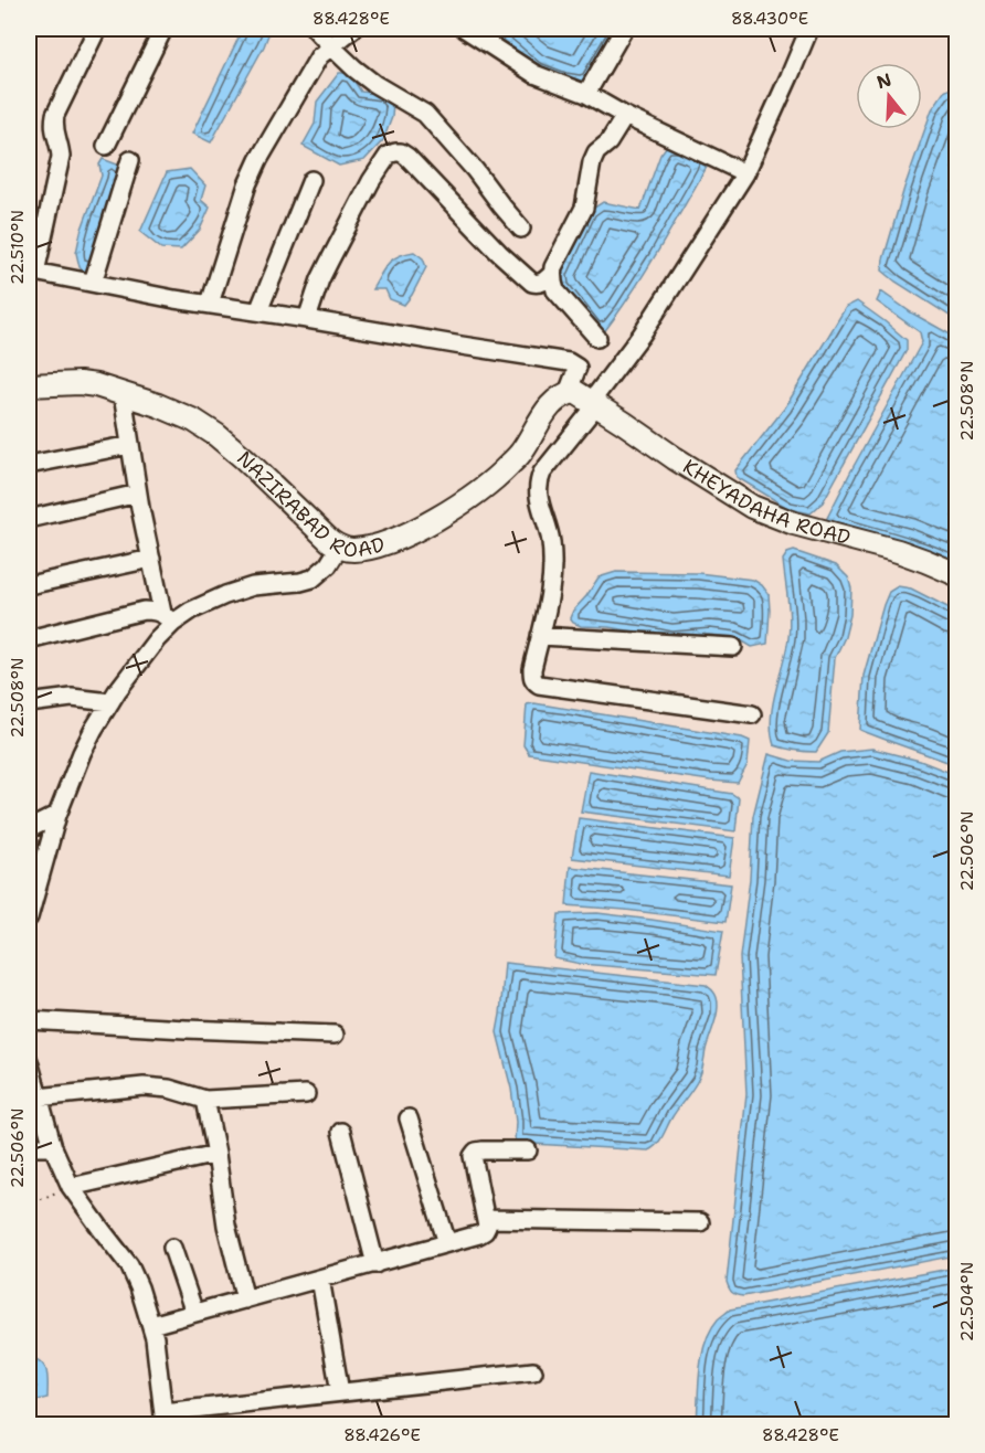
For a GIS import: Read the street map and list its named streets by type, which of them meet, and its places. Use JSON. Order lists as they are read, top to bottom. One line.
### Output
{"streets":{"main road":["NAZIRABAD ROAD","KHEYADAHA ROAD"]},"crossings":[["NAZIRABAD ROAD","KHEYADAHA ROAD"]],"north":"top","coordinates":["88.428°E","88.430°E","22.510°N","22.508°N","22.506°N","22.504°N","88.426°E"]}
